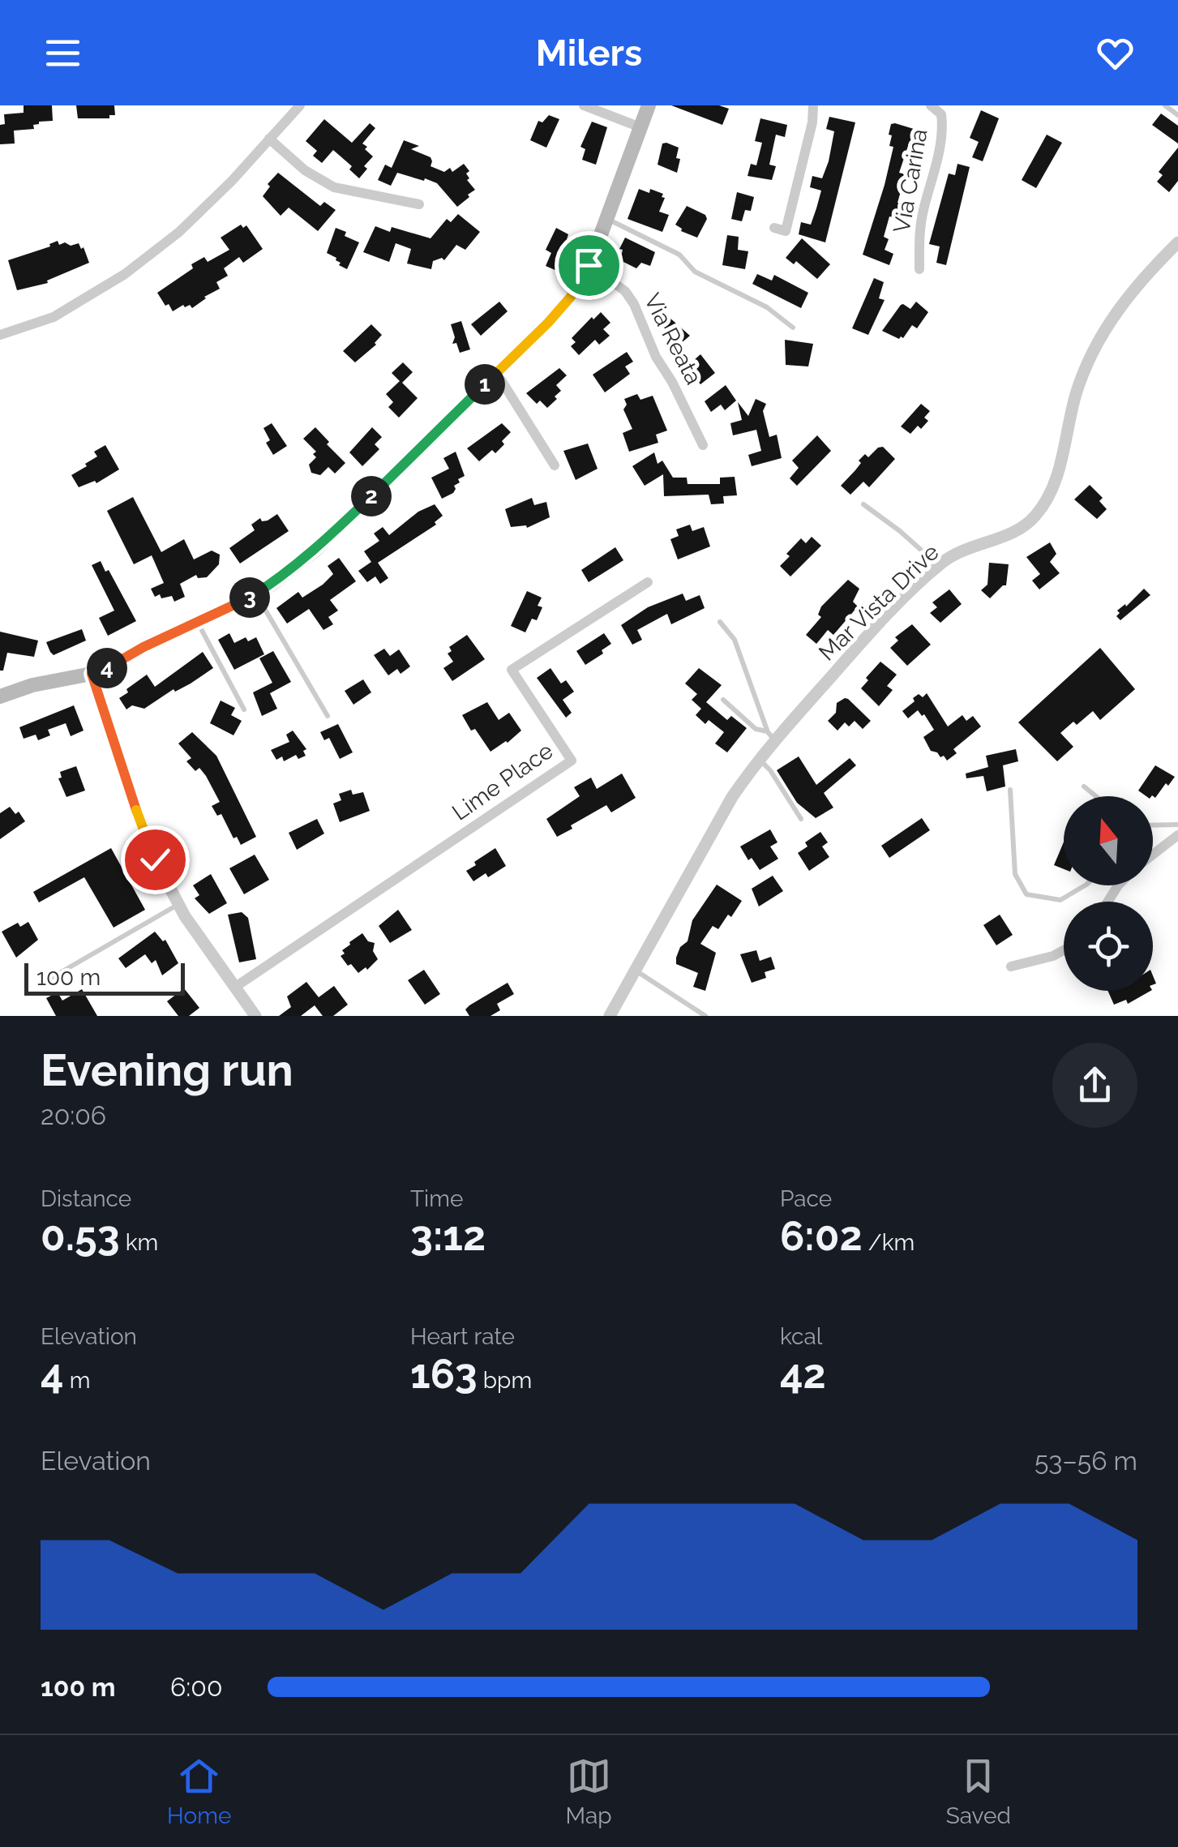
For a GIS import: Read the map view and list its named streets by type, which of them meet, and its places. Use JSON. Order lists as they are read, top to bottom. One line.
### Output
{"streets":{"street":["Via Carina","Via Reata","Mar Vista Drive","Lime Place"]},"scale_bar":"100 m","north":"top","page":{"header":"Milers","pins":["1","2","3","4"],"scale":"100 m","heading":["Evening run","20:06"],"stats":[["Distance","0.53 km"],["Time","3:12"],["Pace","6:02 /km"],["Elevation","4 m"],["Heart rate","163 bpm"],["kcal","42"]],"chart":["Elevation","53–56 m"],"list":[{"name":"100 m","note":"6:00"}],"tabs":["Home","Map","Saved"]}}
